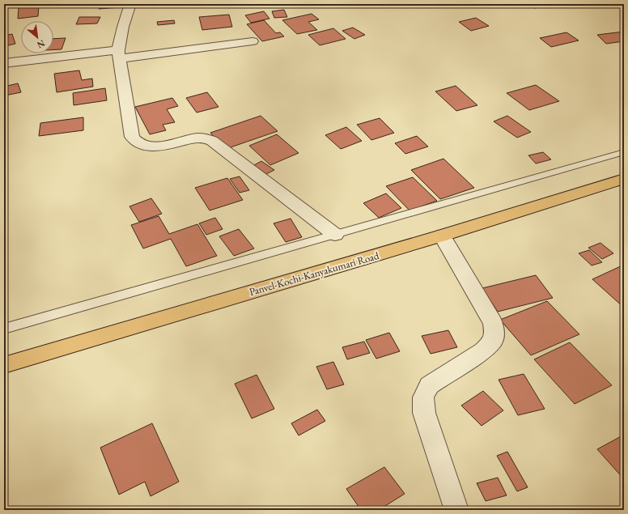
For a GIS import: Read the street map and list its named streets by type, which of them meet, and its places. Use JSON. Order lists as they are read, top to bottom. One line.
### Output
{"streets":{"highway":["Panvel-Kochi-Kanyakumari Road"]},"north":"bottom right"}
